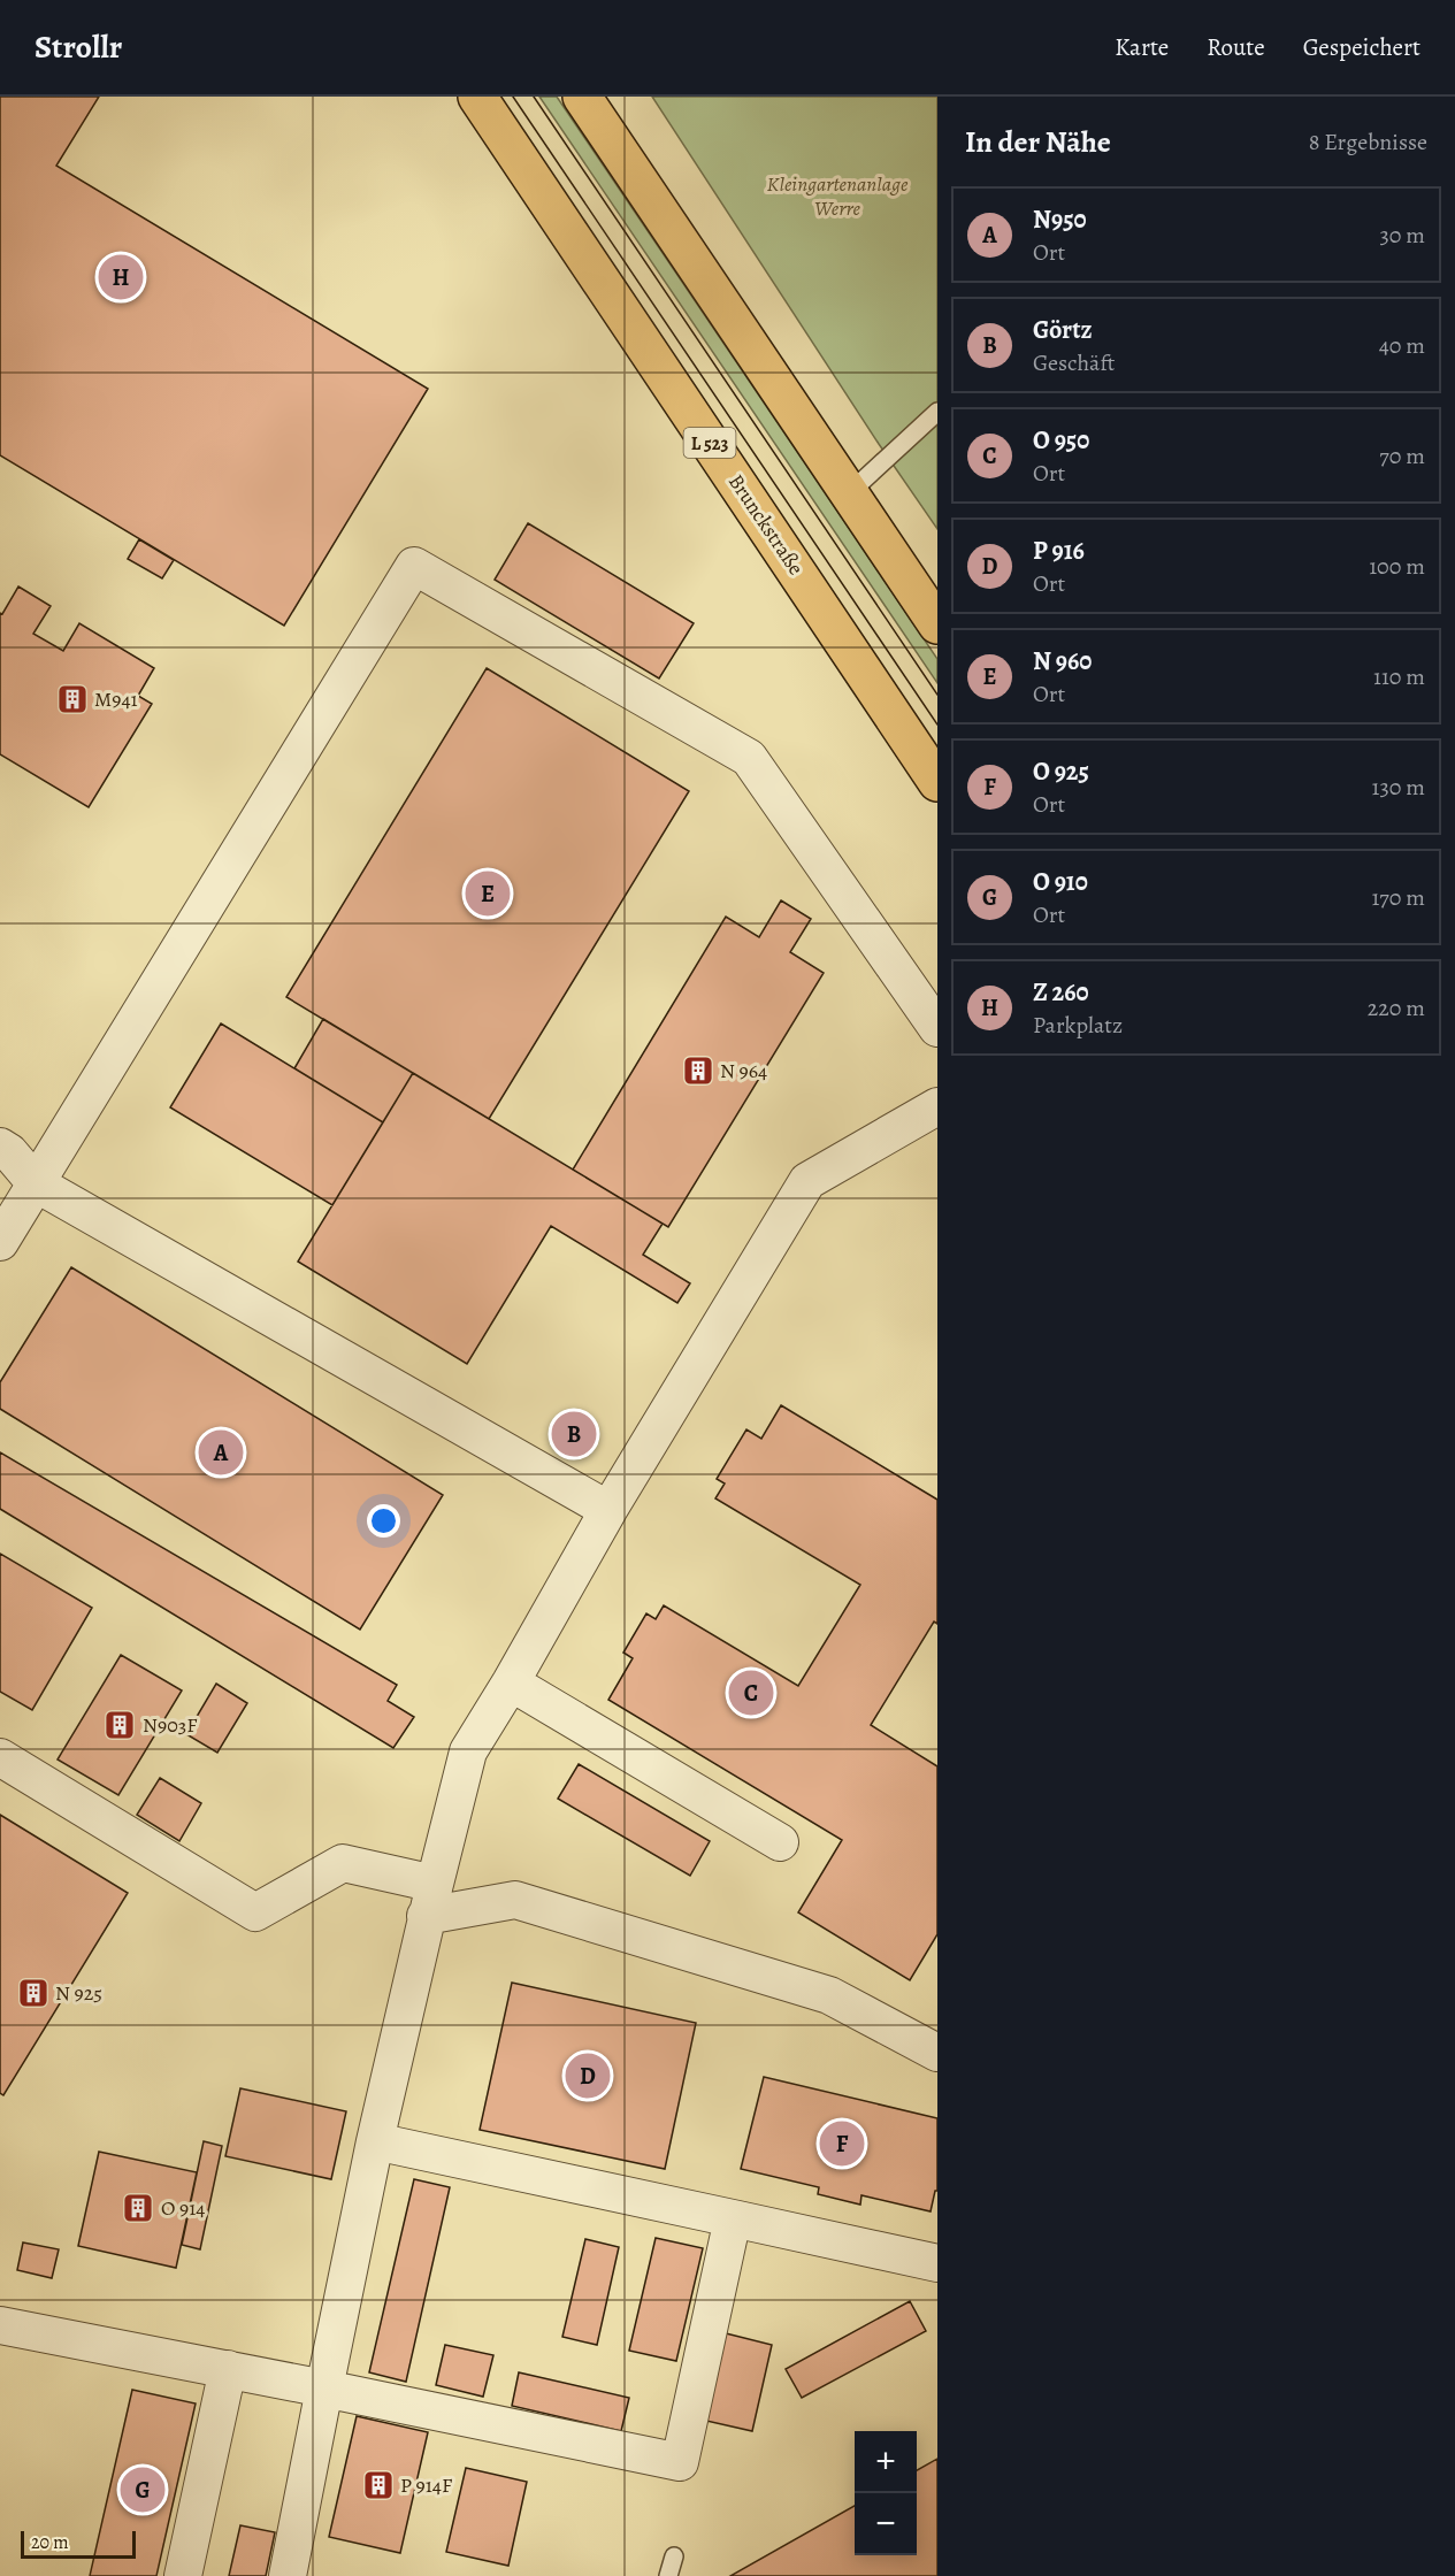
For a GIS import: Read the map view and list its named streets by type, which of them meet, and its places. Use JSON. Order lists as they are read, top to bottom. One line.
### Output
{"streets":{"main road":["L 523","Brunckstraße"]},"parks":["Kleingartenanlage Werre"],"places":{"building":["M941","N 964","N903F","N 925","O 914","P 914F"]},"scale_bar":"20 m","page":{"header":"Strollr","nav":["Karte","Route","Gespeichert"],"heading":["In der Nähe","8 Ergebnisse"],"list":[{"mark":"A","name":"N950","note":"Ort","value":"30 m"},{"mark":"B","name":"Görtz","note":"Geschäft","value":"40 m"},{"mark":"C","name":"O 950","note":"Ort","value":"70 m"},{"mark":"D","name":"P 916","note":"Ort","value":"100 m"},{"mark":"E","name":"N 960","note":"Ort","value":"110 m"},{"mark":"F","name":"O 925","note":"Ort","value":"130 m"},{"mark":"G","name":"O 910","note":"Ort","value":"170 m"},{"mark":"H","name":"Z 260","note":"Parkplatz","value":"220 m"}],"pins":["H","E","B","A","C","D","F","G"],"map_buttons":["+","−"],"scale":"20 m"}}
